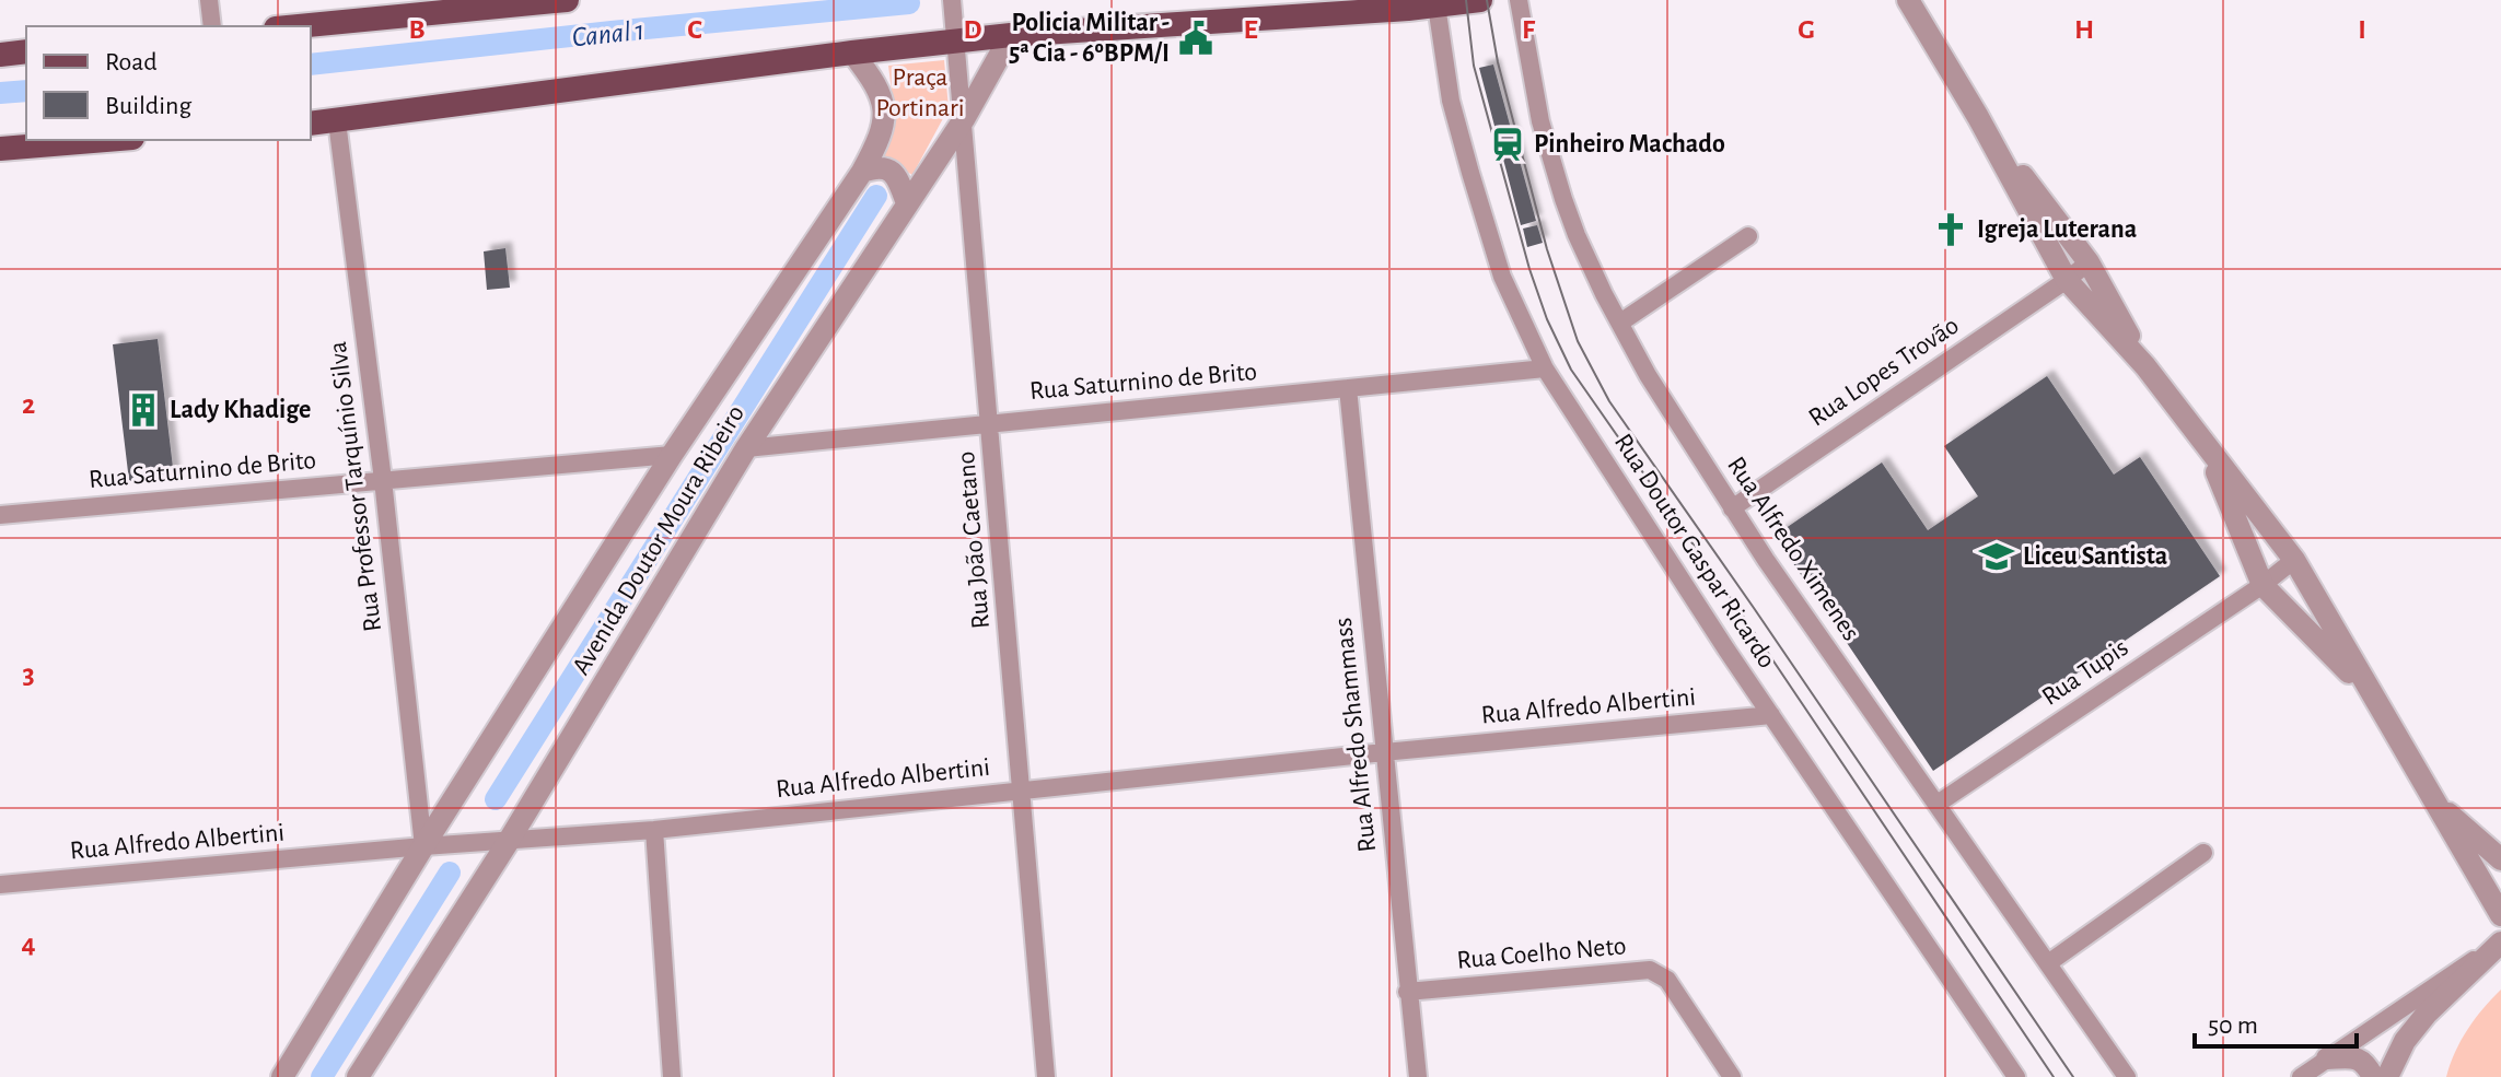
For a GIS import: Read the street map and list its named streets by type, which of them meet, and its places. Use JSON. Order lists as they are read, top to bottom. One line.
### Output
{"streets":{"street":["Rua Lopes Trovão","Rua Saturnino de Brito","Rua Professor Tarquínio Silva","Avenida Doutor Moura Ribeiro","Rua João Caetano","Rua Alfredo Ximenes","Rua Doutor Gaspar Ricardo","Rua Tupis","Rua Alfredo Albertini","Rua Alfredo Shammass","Rua Coelho Neto"]},"crossings":[["Rua Lopes Trovão","Rua Alfredo Ximenes"],["Rua Saturnino de Brito","Rua Professor Tarquínio Silva"],["Rua Saturnino de Brito","Avenida Doutor Moura Ribeiro"],["Rua Saturnino de Brito","Rua João Caetano"],["Rua Saturnino de Brito","Rua Doutor Gaspar Ricardo"],["Rua Saturnino de Brito","Rua Alfredo Shammass"],["Rua Professor Tarquínio Silva","Avenida Doutor Moura Ribeiro"],["Rua Professor Tarquínio Silva","Rua Alfredo Albertini"],["Avenida Doutor Moura Ribeiro","Rua João Caetano"],["Avenida Doutor Moura Ribeiro","Rua Alfredo Albertini"],["Rua João Caetano","Rua Alfredo Albertini"],["Rua Alfredo Ximenes","Rua Tupis"],["Rua Doutor Gaspar Ricardo","Rua Alfredo Albertini"],["Rua Alfredo Albertini","Rua Alfredo Shammass"],["Rua Alfredo Shammass","Rua Coelho Neto"]],"water":["Canal 1"],"parks":["Praça Portinari"],"places":{"public building":["Policia Militar - 5ª Cia - 6ºBPM/I"],"station":["Pinheiro Machado"],"church":["Igreja Luterana"],"building":["Lady Khadige"],"school or university":["Liceu Santista"]},"legend":["Road","Building"],"scale_bar":"50 m","grid":{"columns":["B","C","D","E","F","G","H","I"],"rows":["2","3","4"]}}
